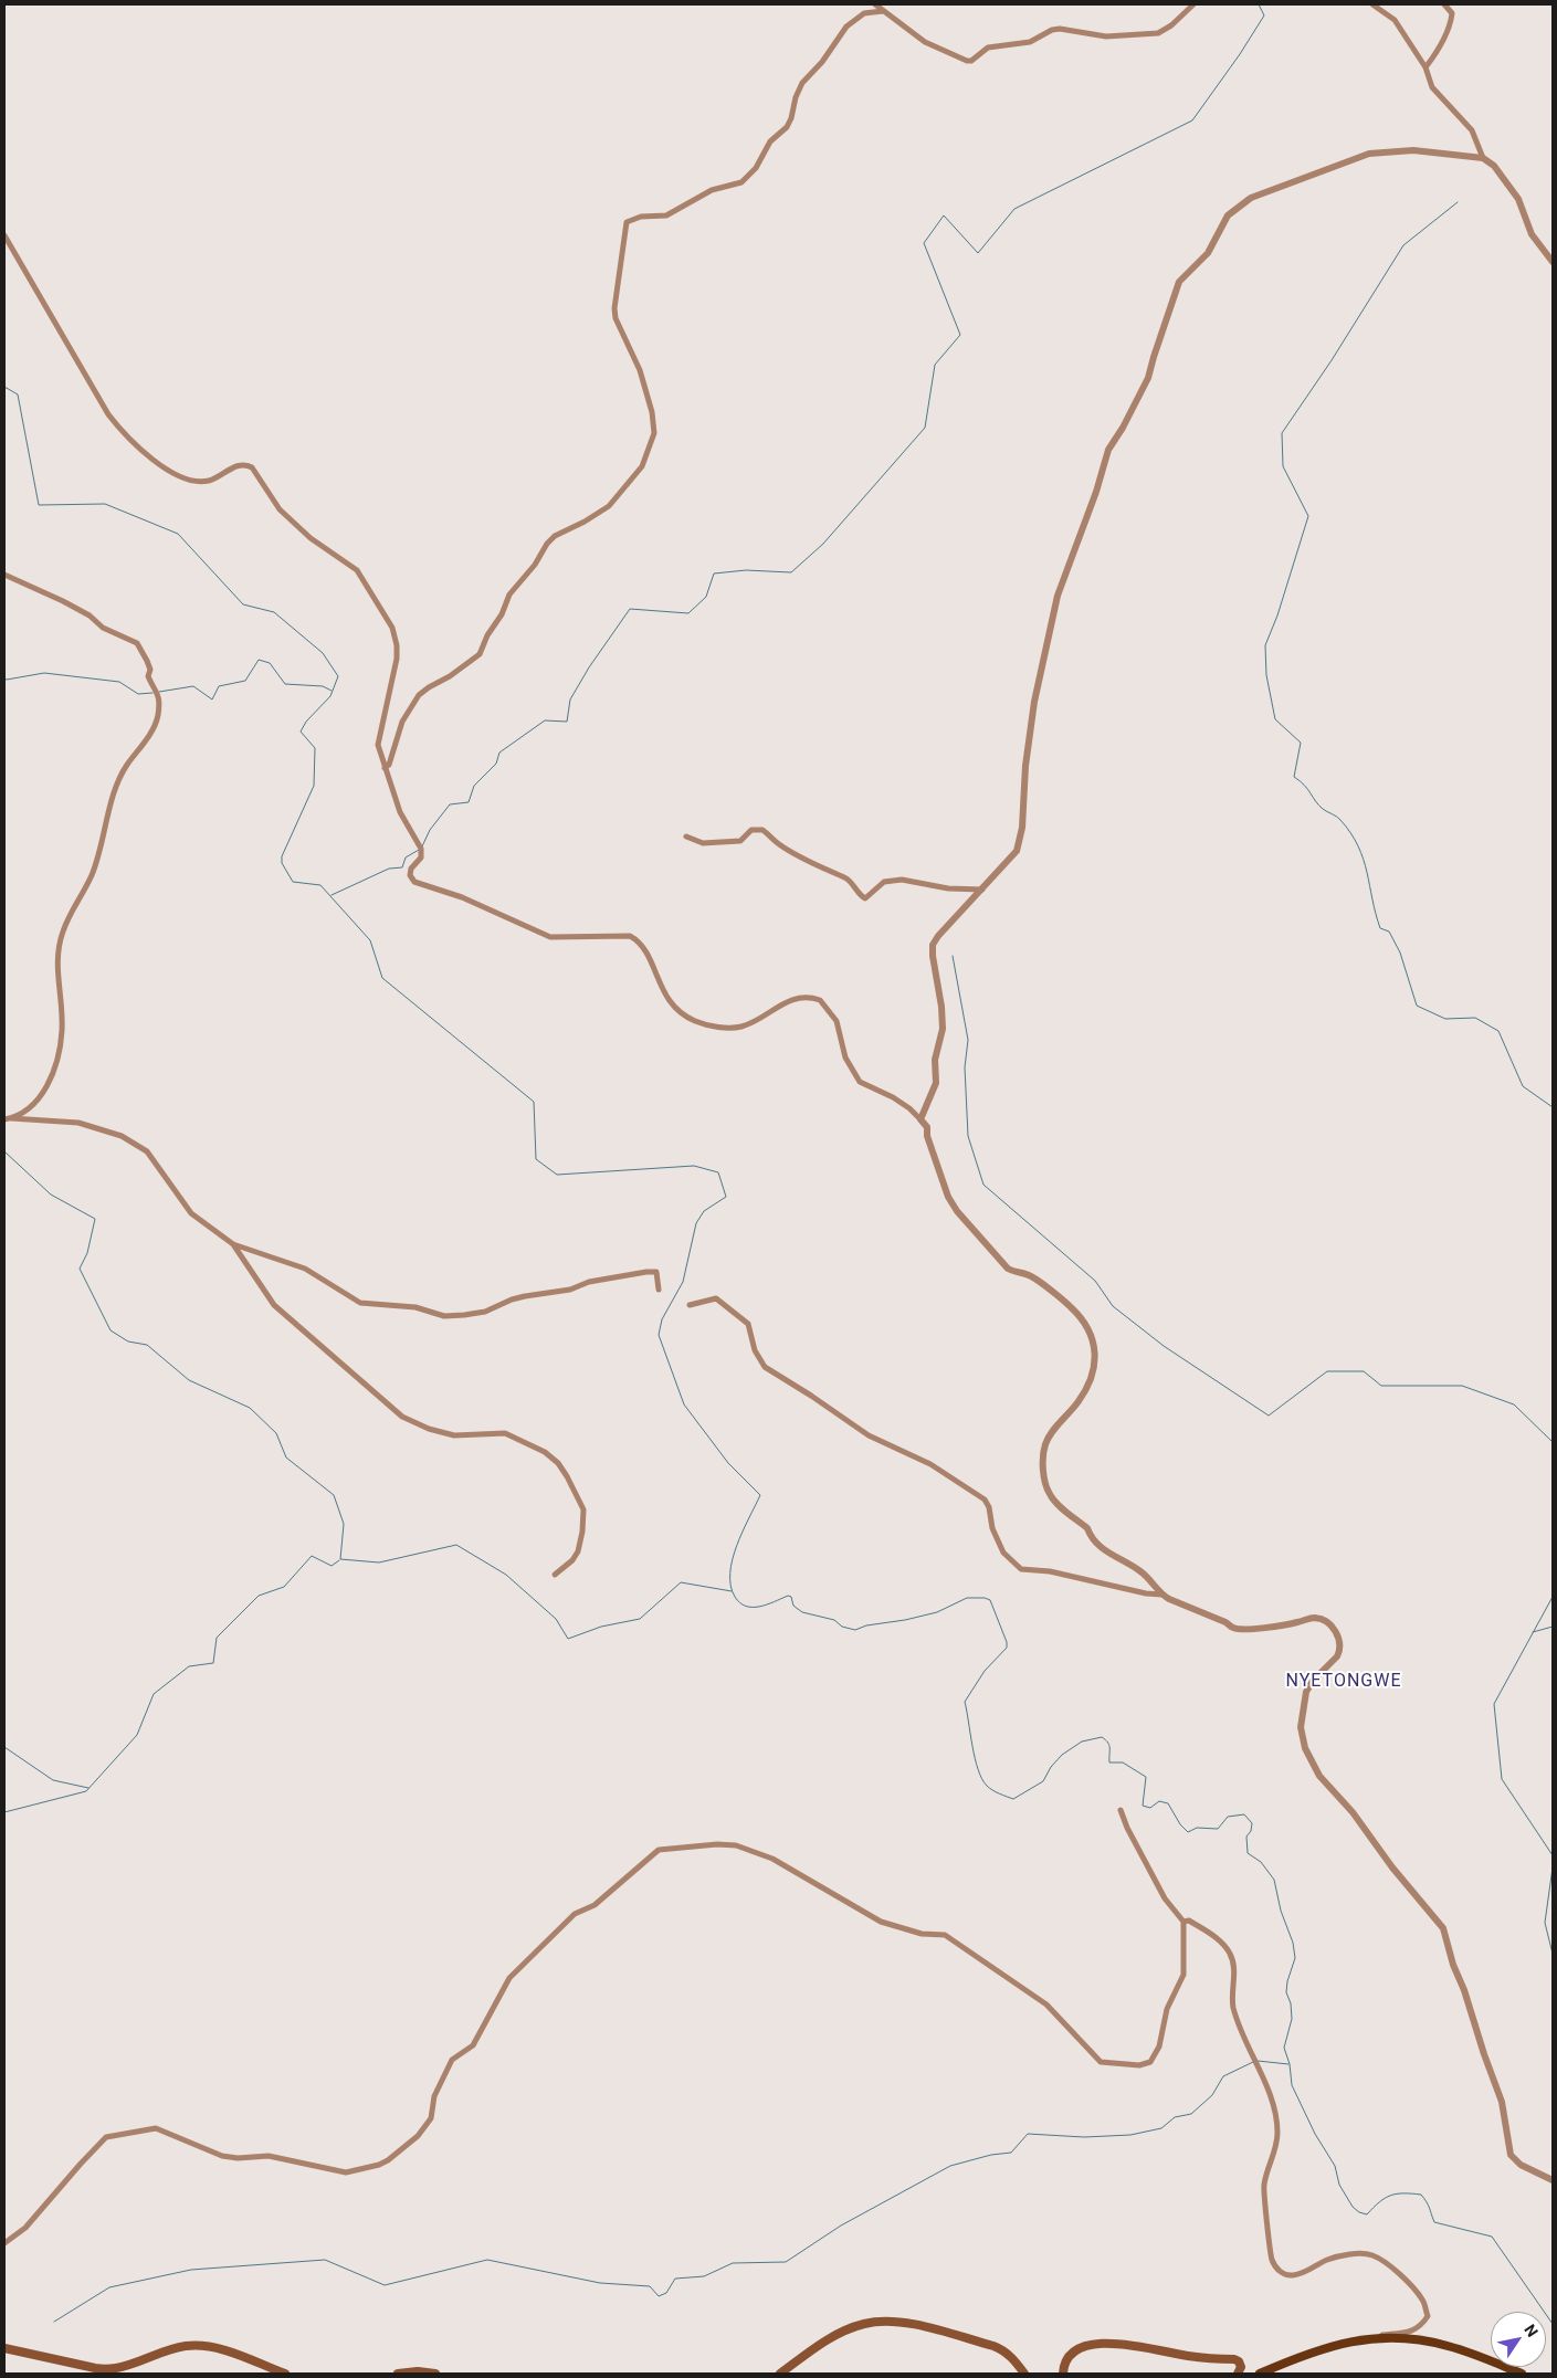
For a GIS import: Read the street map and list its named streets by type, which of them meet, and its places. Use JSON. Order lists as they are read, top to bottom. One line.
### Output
{"districts":["NYETONGWE"],"north":"top right"}
